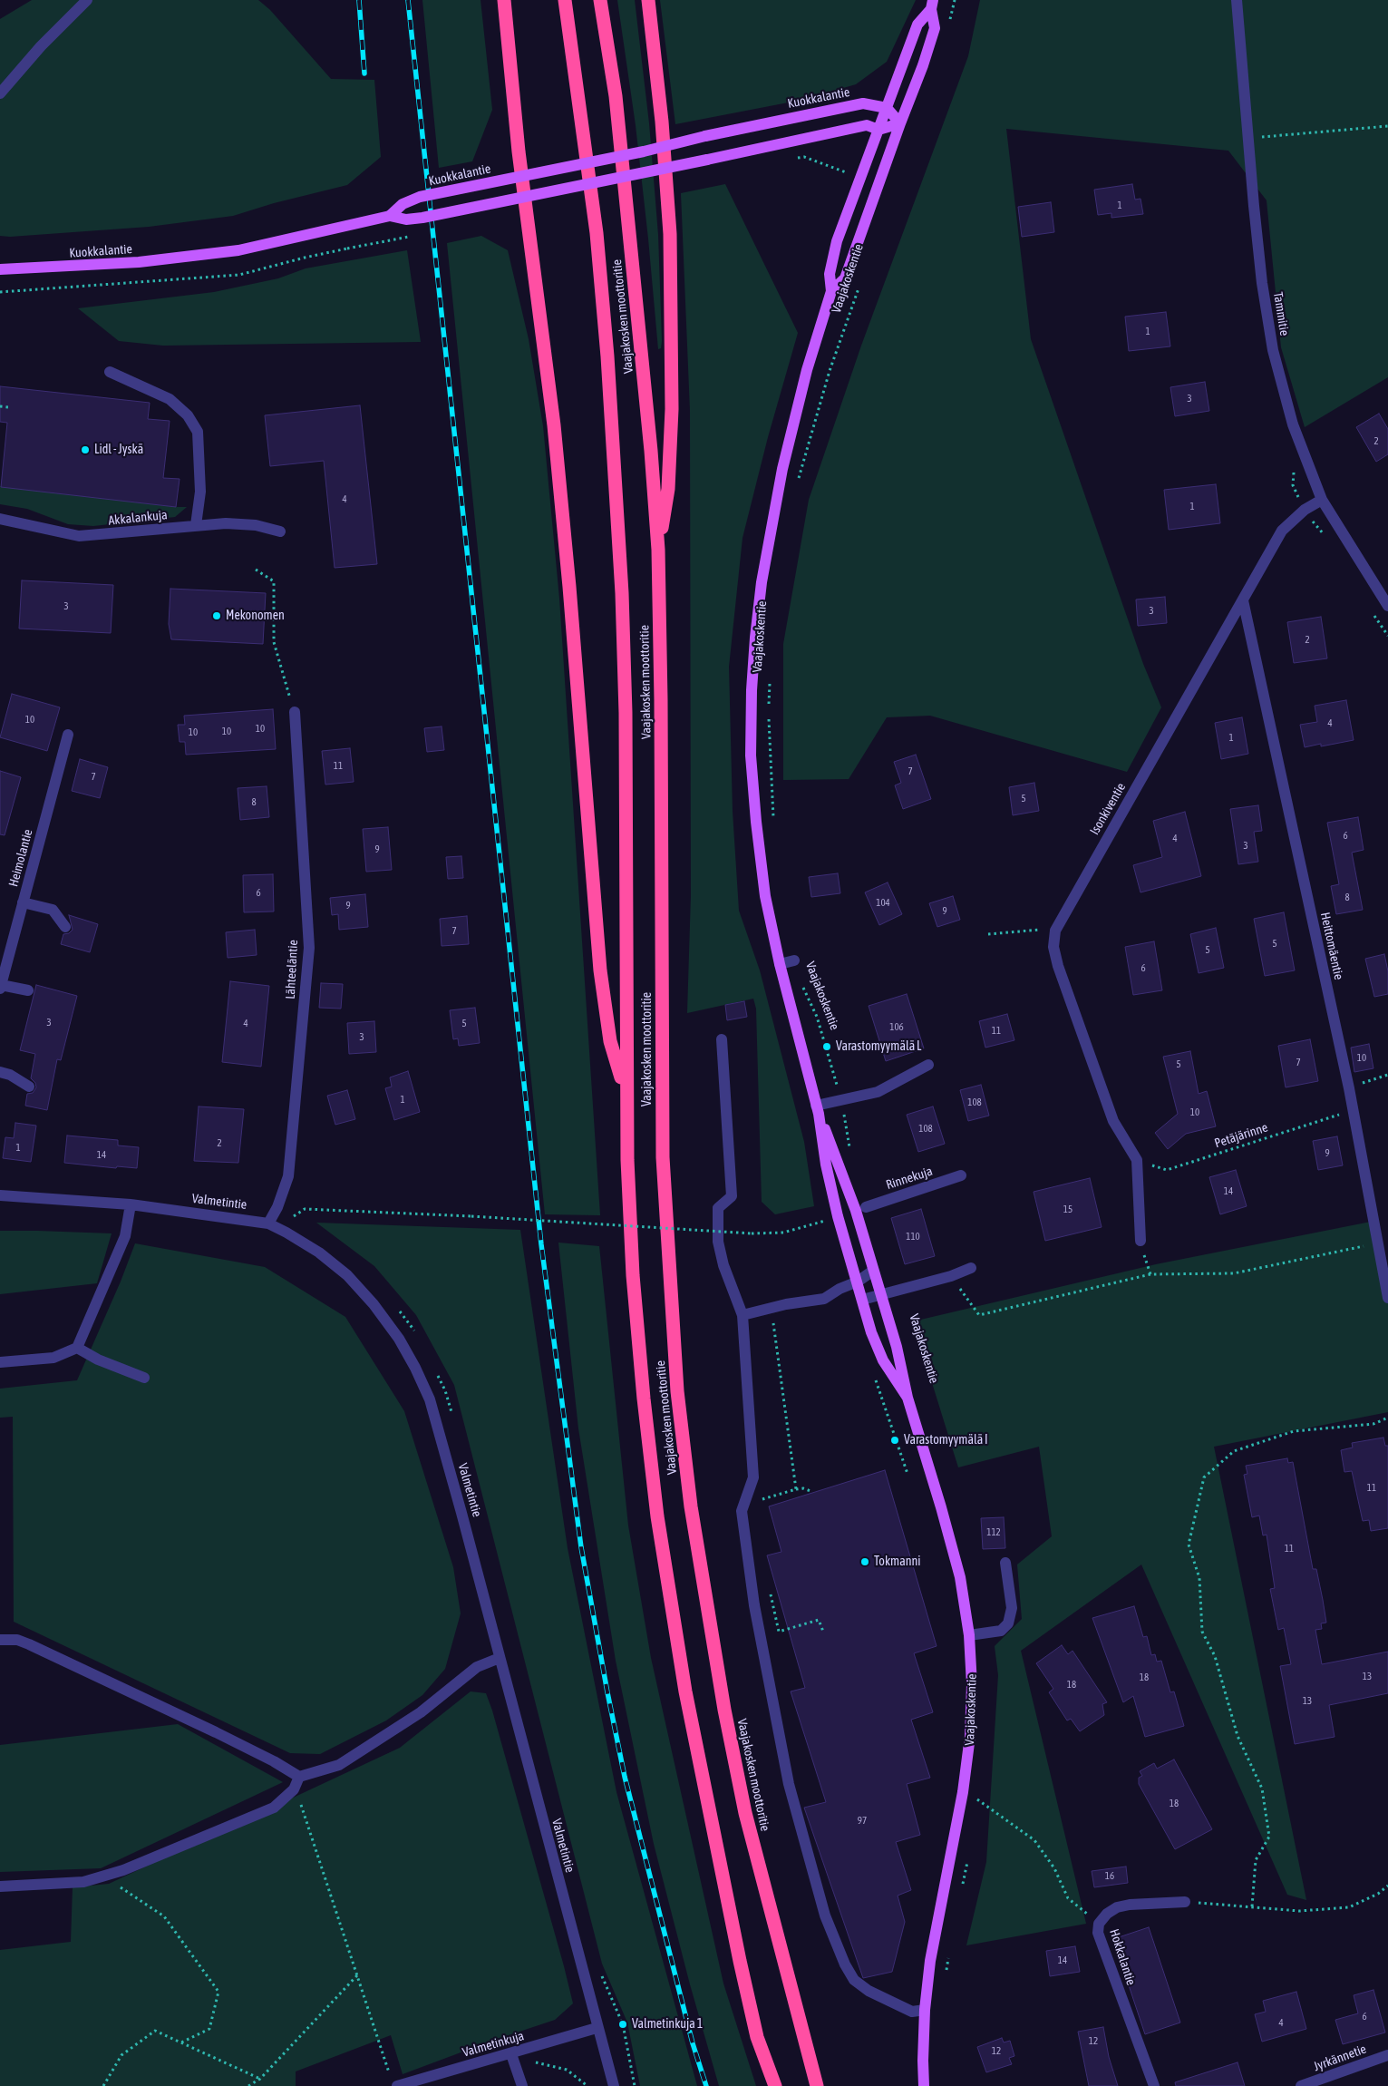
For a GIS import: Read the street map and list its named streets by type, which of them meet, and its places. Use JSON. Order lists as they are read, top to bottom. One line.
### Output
{"streets":{"highway":["Vaajakosken moottoritie"],"main road":["Kuokkalantie","Vaajakoskentie"],"street":["Tammitie","Akkalankuja","Isonkiventie","Heimolantie","Heittomäentie","Lähteeläntie","Rinnekuja","Valmetintie","Hokkalantie","Valmetinkuja","Jyrkännetie"],"path":["Petäjärinne"]},"crossings":[["Kuokkalantie","Vaajakoskentie"],["Tammitie","Isonkiventie"],["Isonkiventie","Heittomäentie"],["Isonkiventie","Petäjärinne"],["Heittomäentie","Petäjärinne"],["Lähteeläntie","Valmetintie"],["Valmetintie","Valmetinkuja"]],"places":["Lidl - Jyskä","Mekonomen","Varastomyymälä L","Varastomyymälä I","Tokmanni","Valmetinkuja 1"],"house_numbers":["1","1","3","2","4","1","3","3","2","10","4","10","10","10","1","11","7","7","5","8","6","4","3","9","6","8","104","9","9","7","5","5","6","3","4","5","106","11","3","10","7","5","1","108","10","108","2","1","9","14","14","15","110","11","112","11","13","18","18","13","18","97","16","14","6","4","12","12"]}
